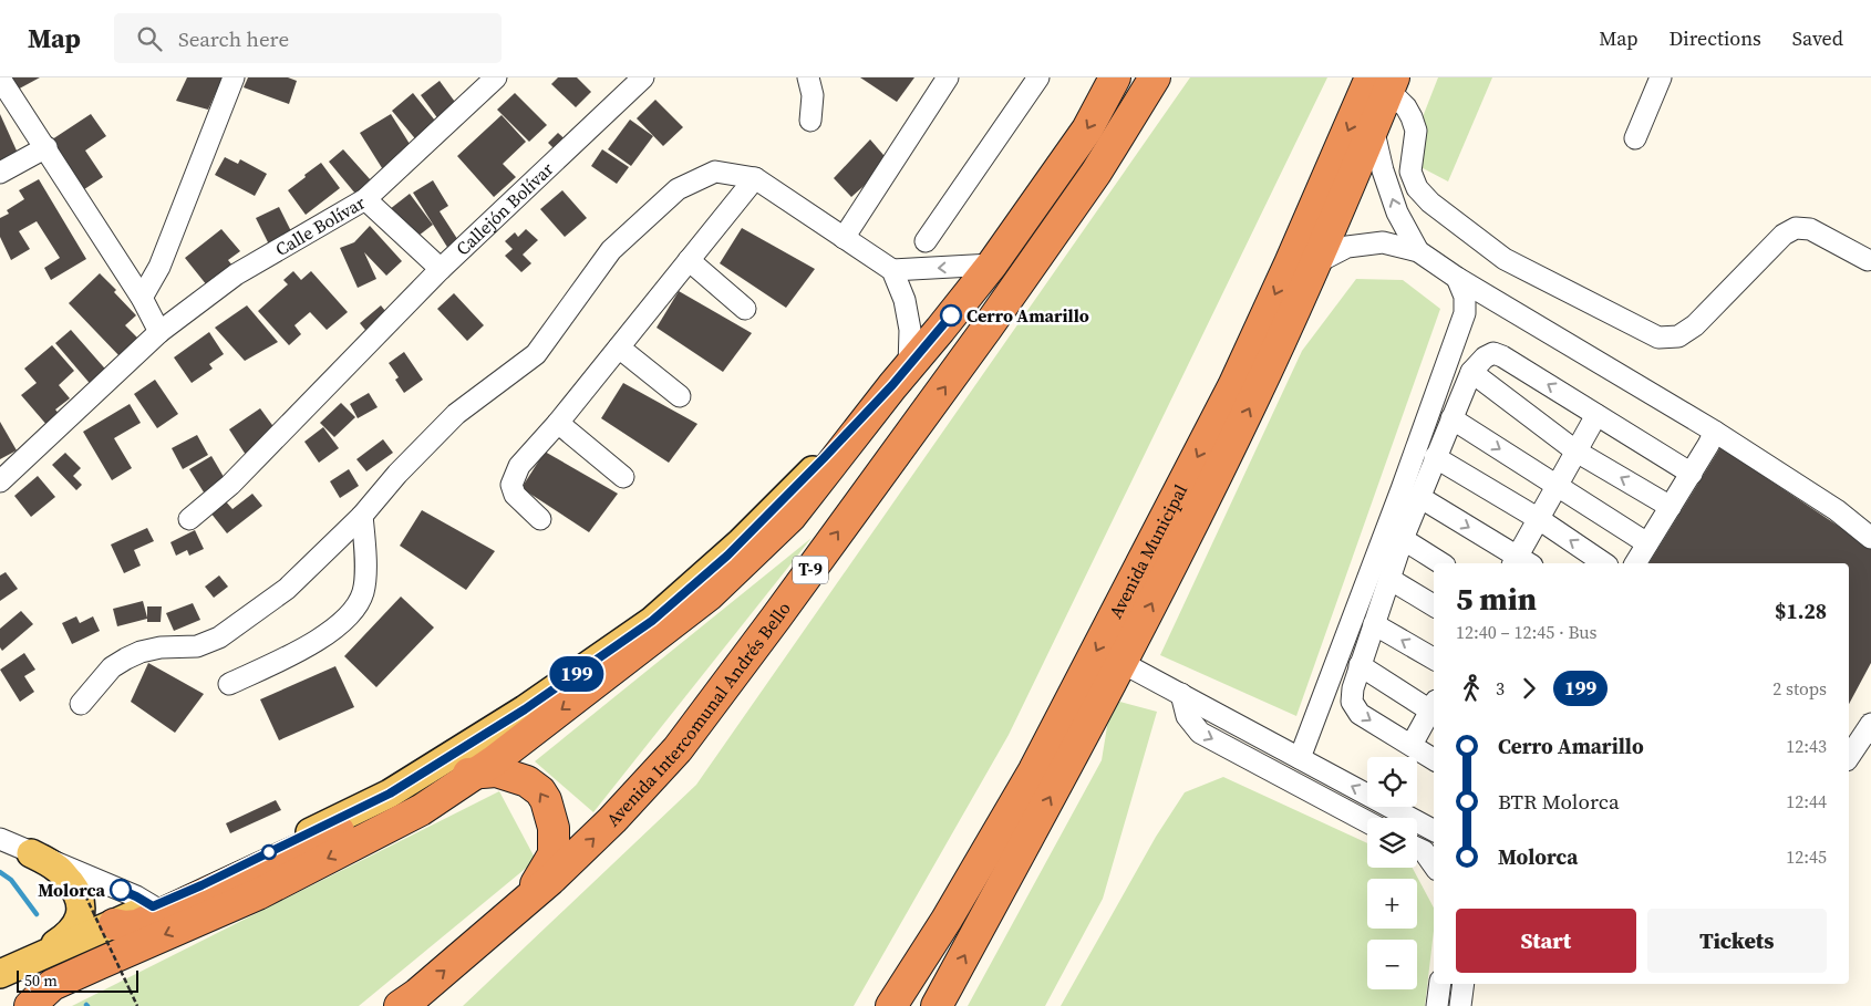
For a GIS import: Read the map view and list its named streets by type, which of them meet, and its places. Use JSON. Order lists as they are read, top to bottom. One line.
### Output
{"streets":{"highway":["Avenida Municipal","T-9","Avenida Intercomunal Andrés Bello"],"street":["Callejón Bolívar","Calle Bolívar"]},"crossings":[["Callejón Bolívar","Calle Bolívar"]],"places":["Cerro Amarillo","Molorca"],"lines":["bus line 199"],"scale_bar":"50 m","page":{"header":"Map","search":"Search here","nav":["Map","Directions","Saved"],"on_map":"199","heading":["5 min","12:40 – 12:45 · Bus","$1.28"],"legs":["3","199","2 stops"],"list":[{"name":"Cerro Amarillo","value":"12:43"},{"name":"BTR Molorca","value":"12:44"},{"name":"Molorca","value":"12:45"}],"map_buttons":["+","−"],"buttons":["Start","Tickets"],"scale":"50 m"}}
